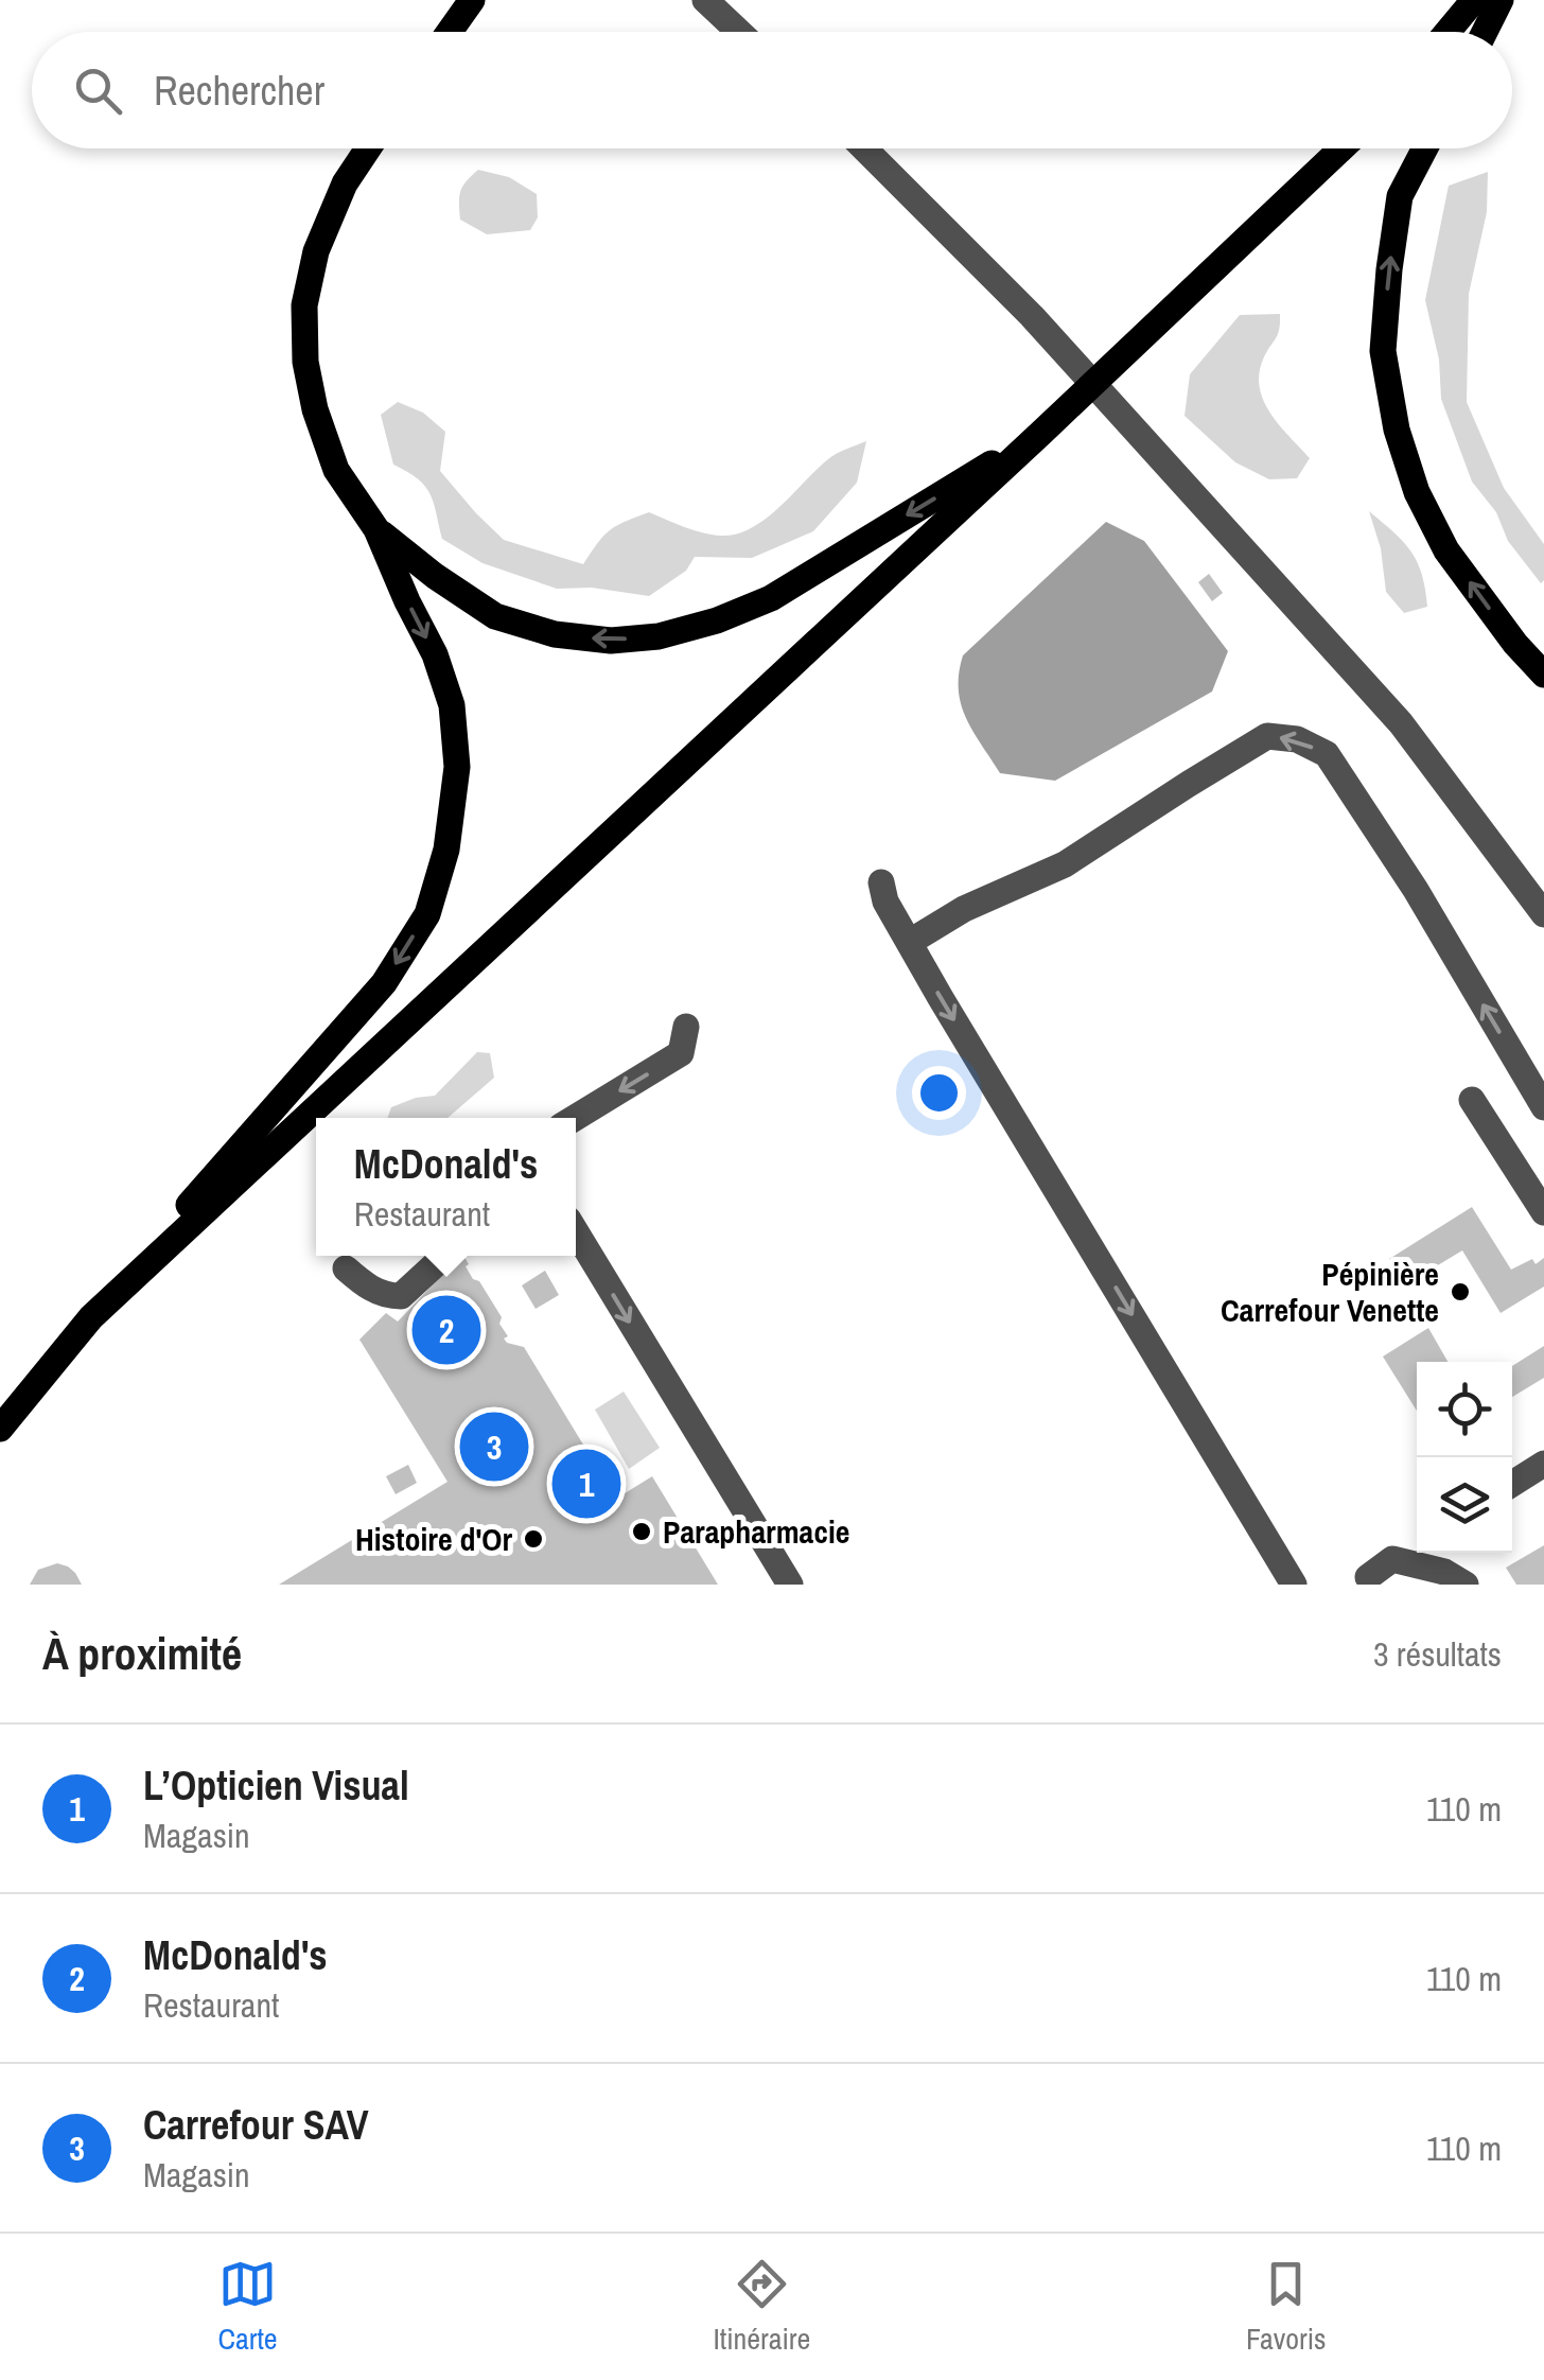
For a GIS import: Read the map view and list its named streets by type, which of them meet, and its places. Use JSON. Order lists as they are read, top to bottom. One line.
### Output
{"places":["Pépinière Carrefour Venette","Parapharmacie","Histoire d'Or"],"page":{"search":"Rechercher","popup":["McDonald's","Restaurant"],"pins":["2","3","1"],"heading":["À proximité","3 résultats"],"list":[{"mark":"1","name":"L’Opticien Visual","note":"Magasin","value":"110 m"},{"mark":"2","name":"McDonald's","note":"Restaurant","value":"110 m"},{"mark":"3","name":"Carrefour SAV","note":"Magasin","value":"110 m"}],"nav":["Carte","Itinéraire","Favoris"]}}
